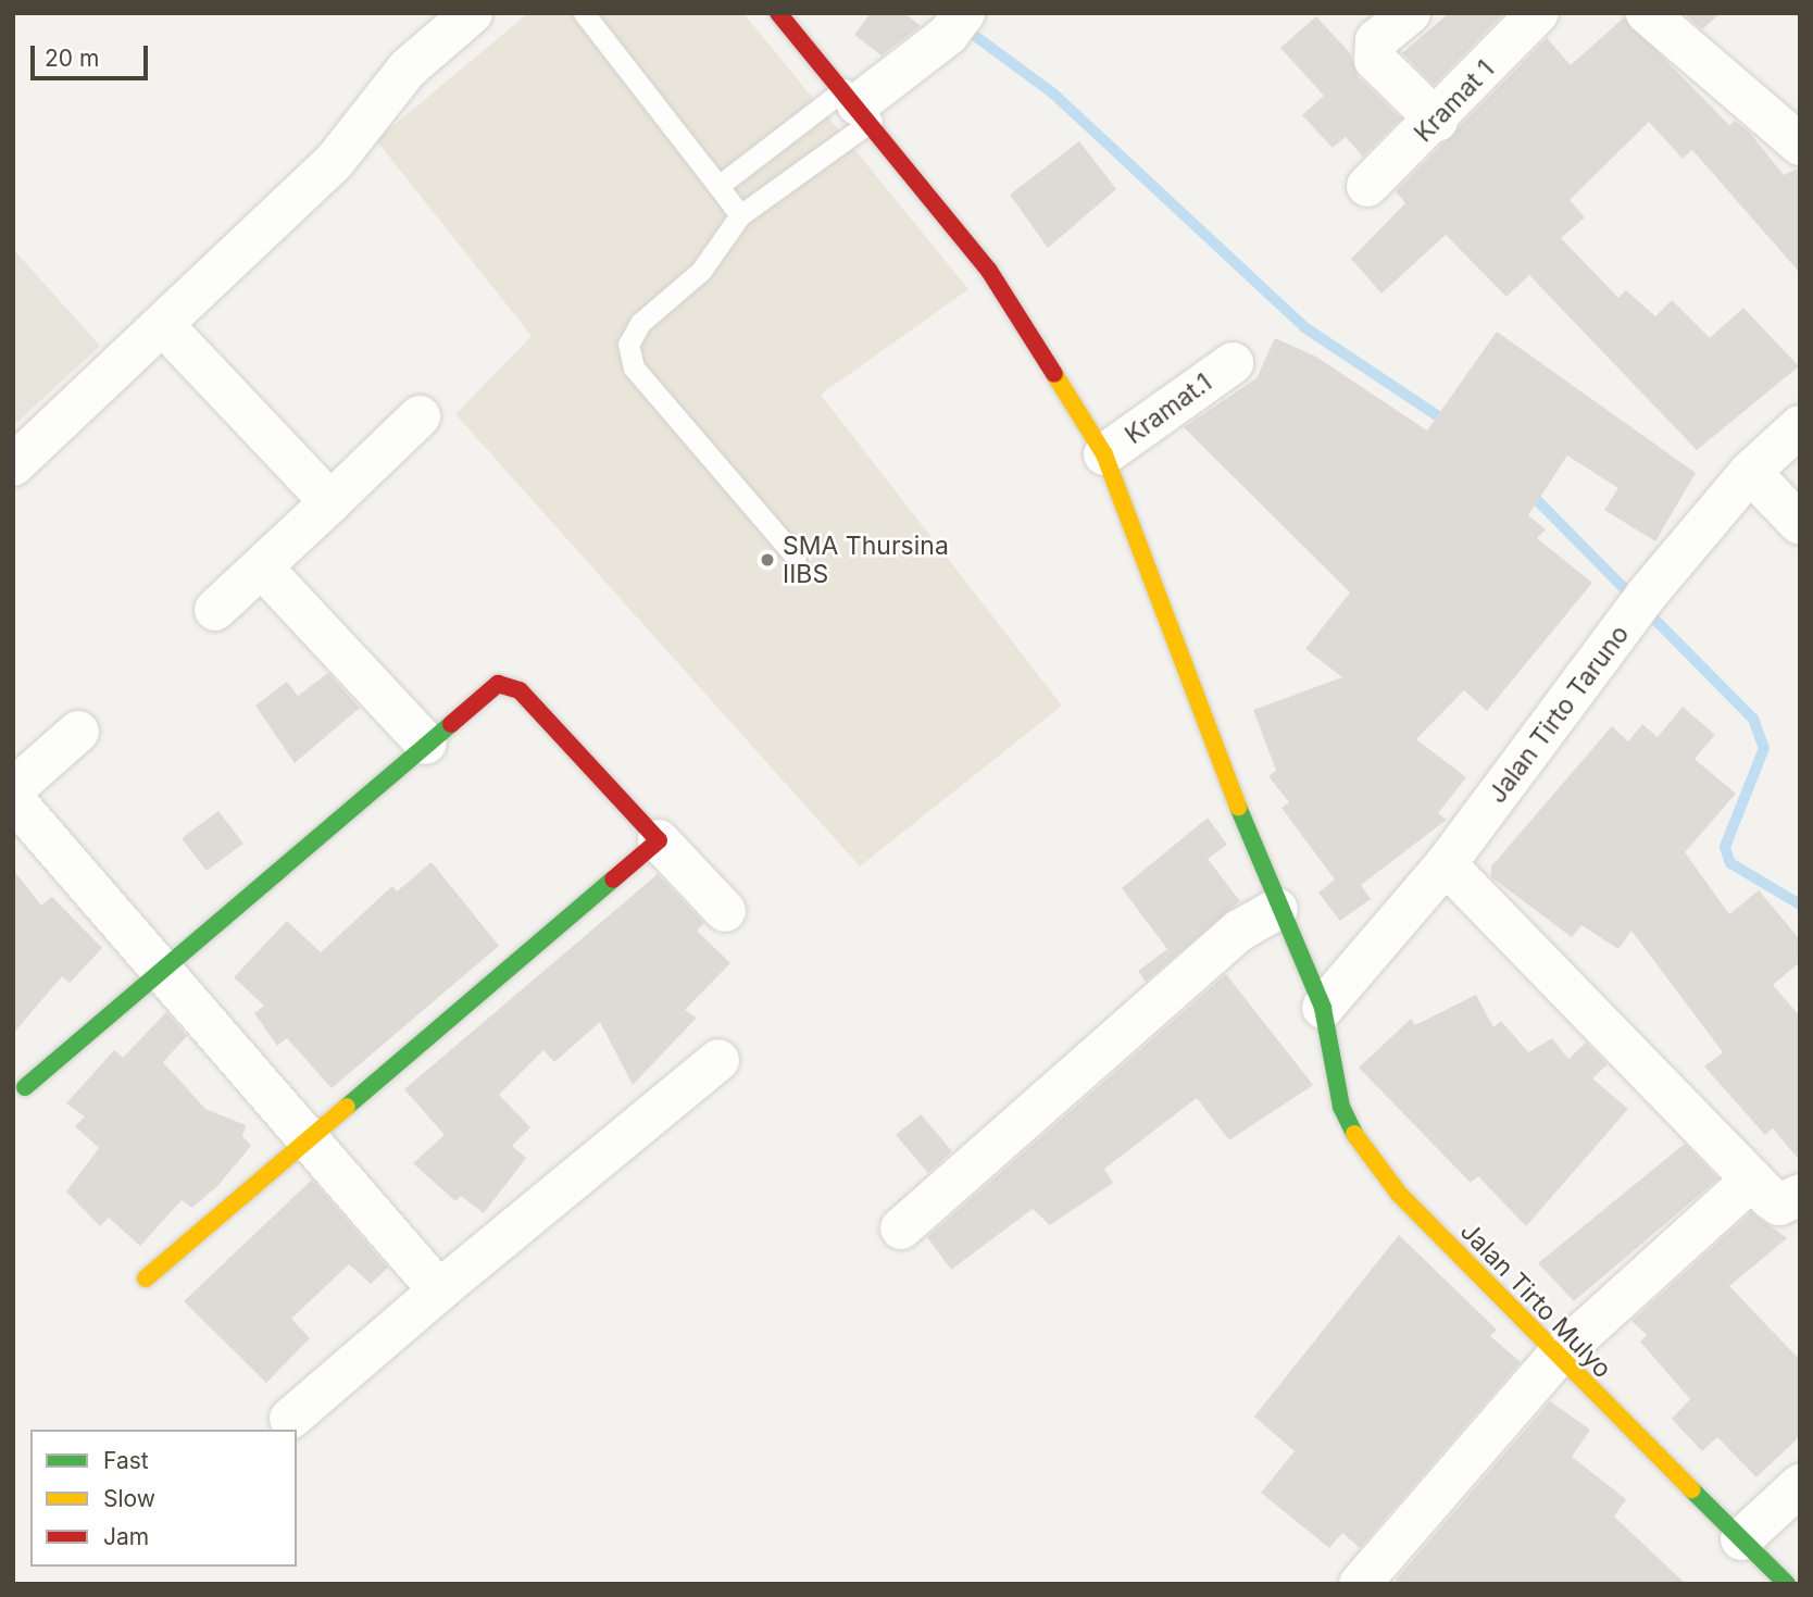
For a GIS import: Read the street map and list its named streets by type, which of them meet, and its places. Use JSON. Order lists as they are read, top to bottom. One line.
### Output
{"streets":{"street":["Kramat 1","Kramat.1","Jalan Tirto Taruno","Jalan Tirto Mulyo"]},"crossings":[["Kramat.1","Jalan Tirto Mulyo"],["Jalan Tirto Taruno","Jalan Tirto Mulyo"]],"places":["SMA Thursina IIBS"],"legend":["Fast","Slow","Jam"],"scale_bar":"20 m"}
